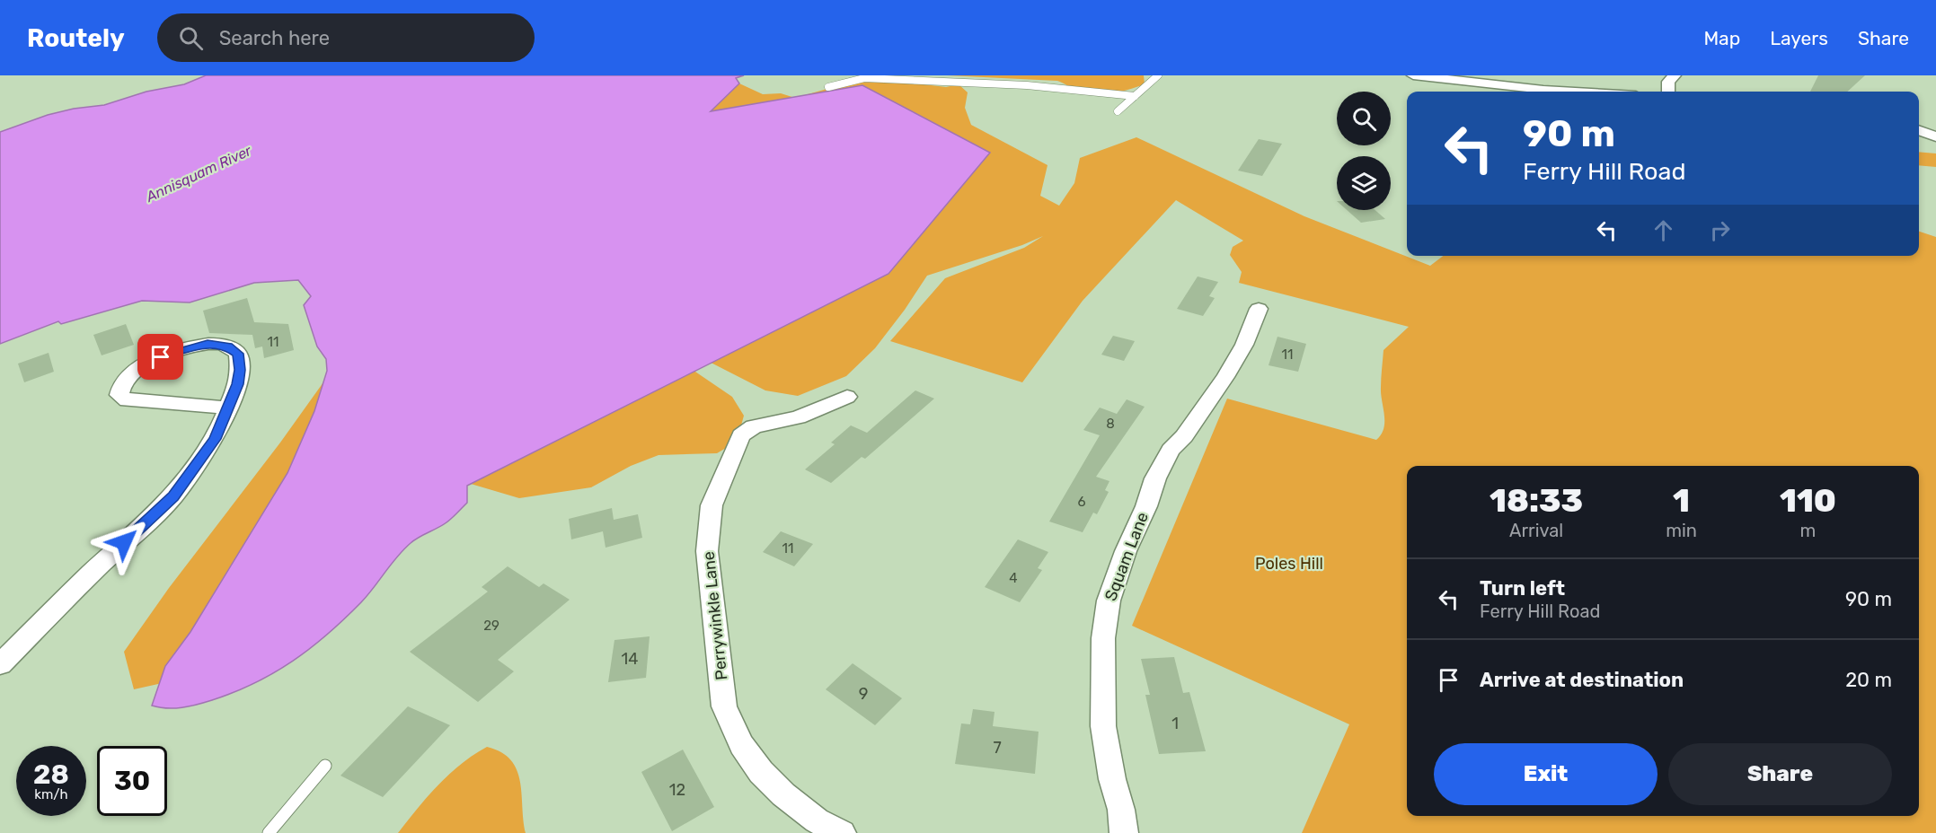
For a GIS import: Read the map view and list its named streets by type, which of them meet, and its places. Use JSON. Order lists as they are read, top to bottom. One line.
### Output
{"streets":{"street":["Squam Lane","Perrywinkle Lane"]},"water":["Annisquam River"],"parks":["Poles Hill"],"house_numbers":["11","11","8","6","11","4","29","14","9","1","7","12"],"page":{"header":"Routely","search":"Search here","nav":["Map","Layers","Share"],"turn":["90 m","Ferry Hill Road"],"eta":["18:33","Arrival","1","min","110","m"],"list":[{"name":"Turn left","note":"Ferry Hill Road","value":"90 m"},{"name":"Arrive at destination","value":"20 m"}],"buttons":["Exit","Share"],"speed":"28 km/h","limit":"30"}}
